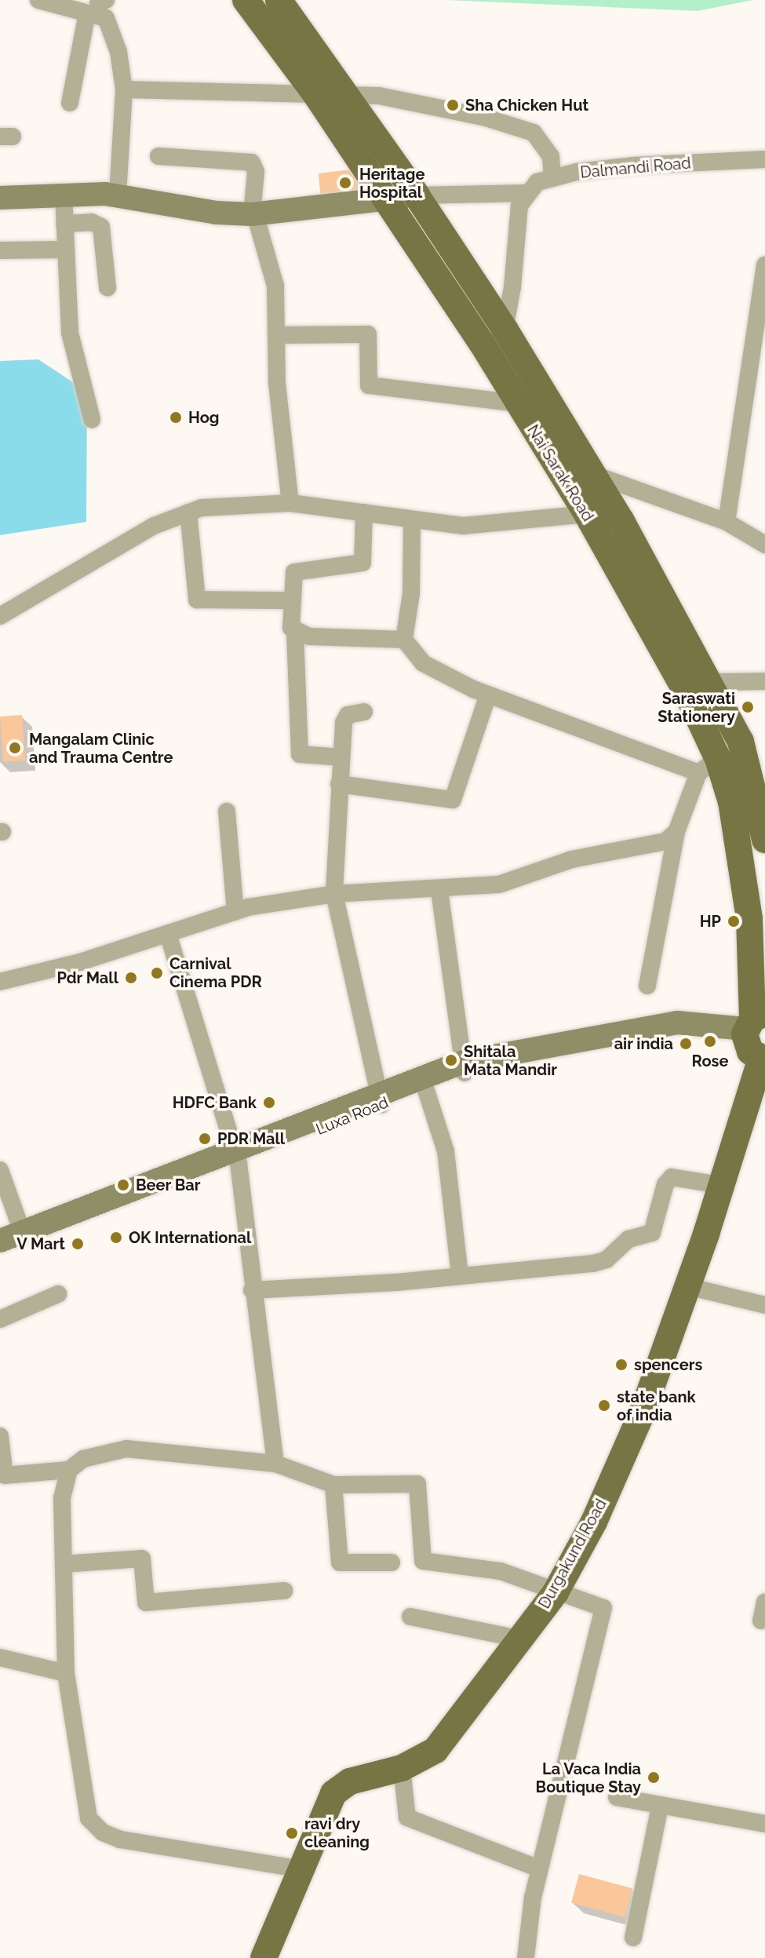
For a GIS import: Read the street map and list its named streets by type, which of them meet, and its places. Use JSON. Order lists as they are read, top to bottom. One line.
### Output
{"streets":{"main road":["Nai Sarak Road","Durgakund Road"],"street":["Dalmandi Road","Luxa Road"]},"crossings":[["Nai Sarak Road","Luxa Road"],["Nai Sarak Road","Durgakund Road"],["Luxa Road","Durgakund Road"]],"places":["Sha Chicken Hut","Heritage Hospital","Hog","Saraswati Stationery","Mangalam Clinic and Trauma Centre","HP","Carnival Cinema PDR","Pdr Mall","Rose","air india","Shitala Mata Mandir","HDFC Bank","PDR Mall","Beer Bar","OK International","V Mart","spencers","state bank of india","La Vaca India Boutique Stay","ravi dry cleaning"]}
